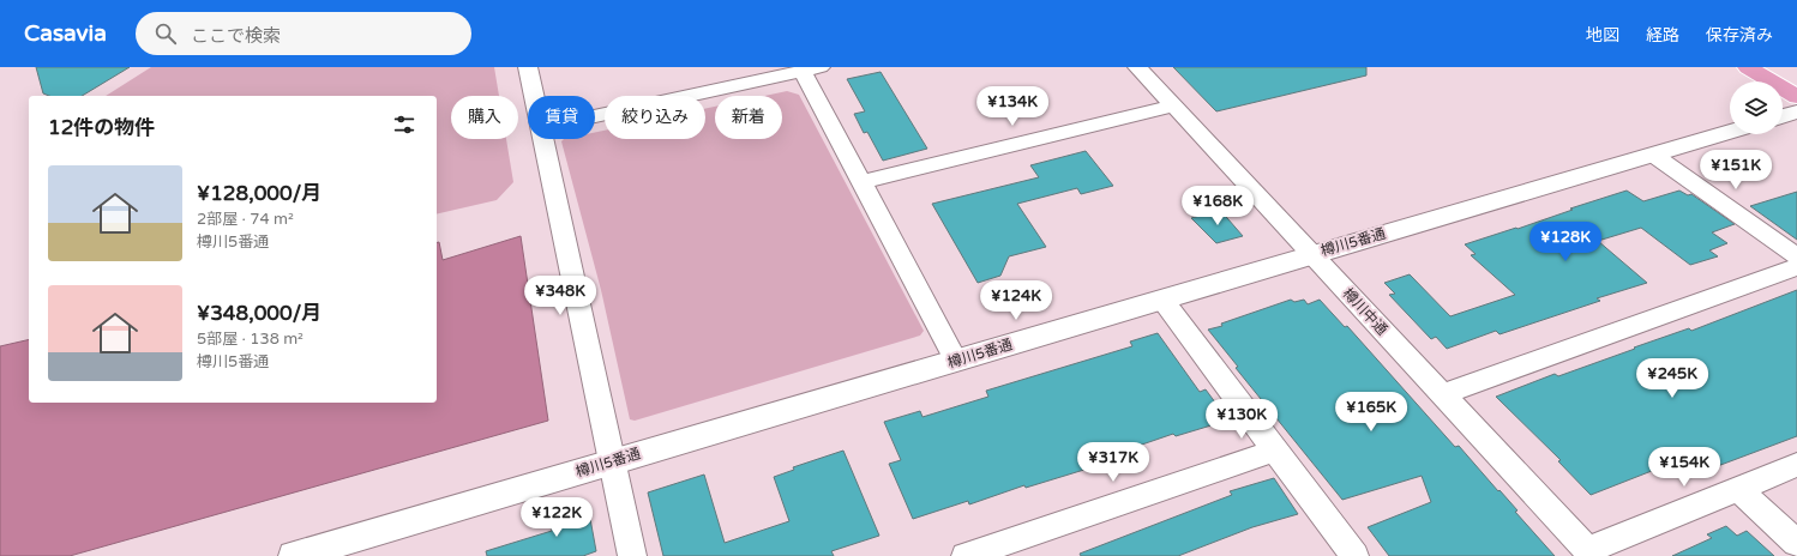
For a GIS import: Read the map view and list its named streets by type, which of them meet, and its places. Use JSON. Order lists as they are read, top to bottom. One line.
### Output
{"streets":{"street":["樽川5番通","樽川中通"]},"crossings":[["樽川5番通","樽川中通"]],"page":{"header":"Casavia","search":"ここで検索","nav":["地図","経路","保存済み"],"price":["¥134K","¥151K","¥168K","¥128K","¥348K","¥124K","¥245K","¥165K","¥130K","¥317K","¥154K","¥122K"],"chip":["購入","賃貸","絞り込み","新着"],"heading":"12件の物件","list":[{"name":"¥128,000/月","note":"2部屋 · 74 m² · 樽川5番通"},{"name":"¥348,000/月","note":"5部屋 · 138 m² · 樽川5番通"}]}}
